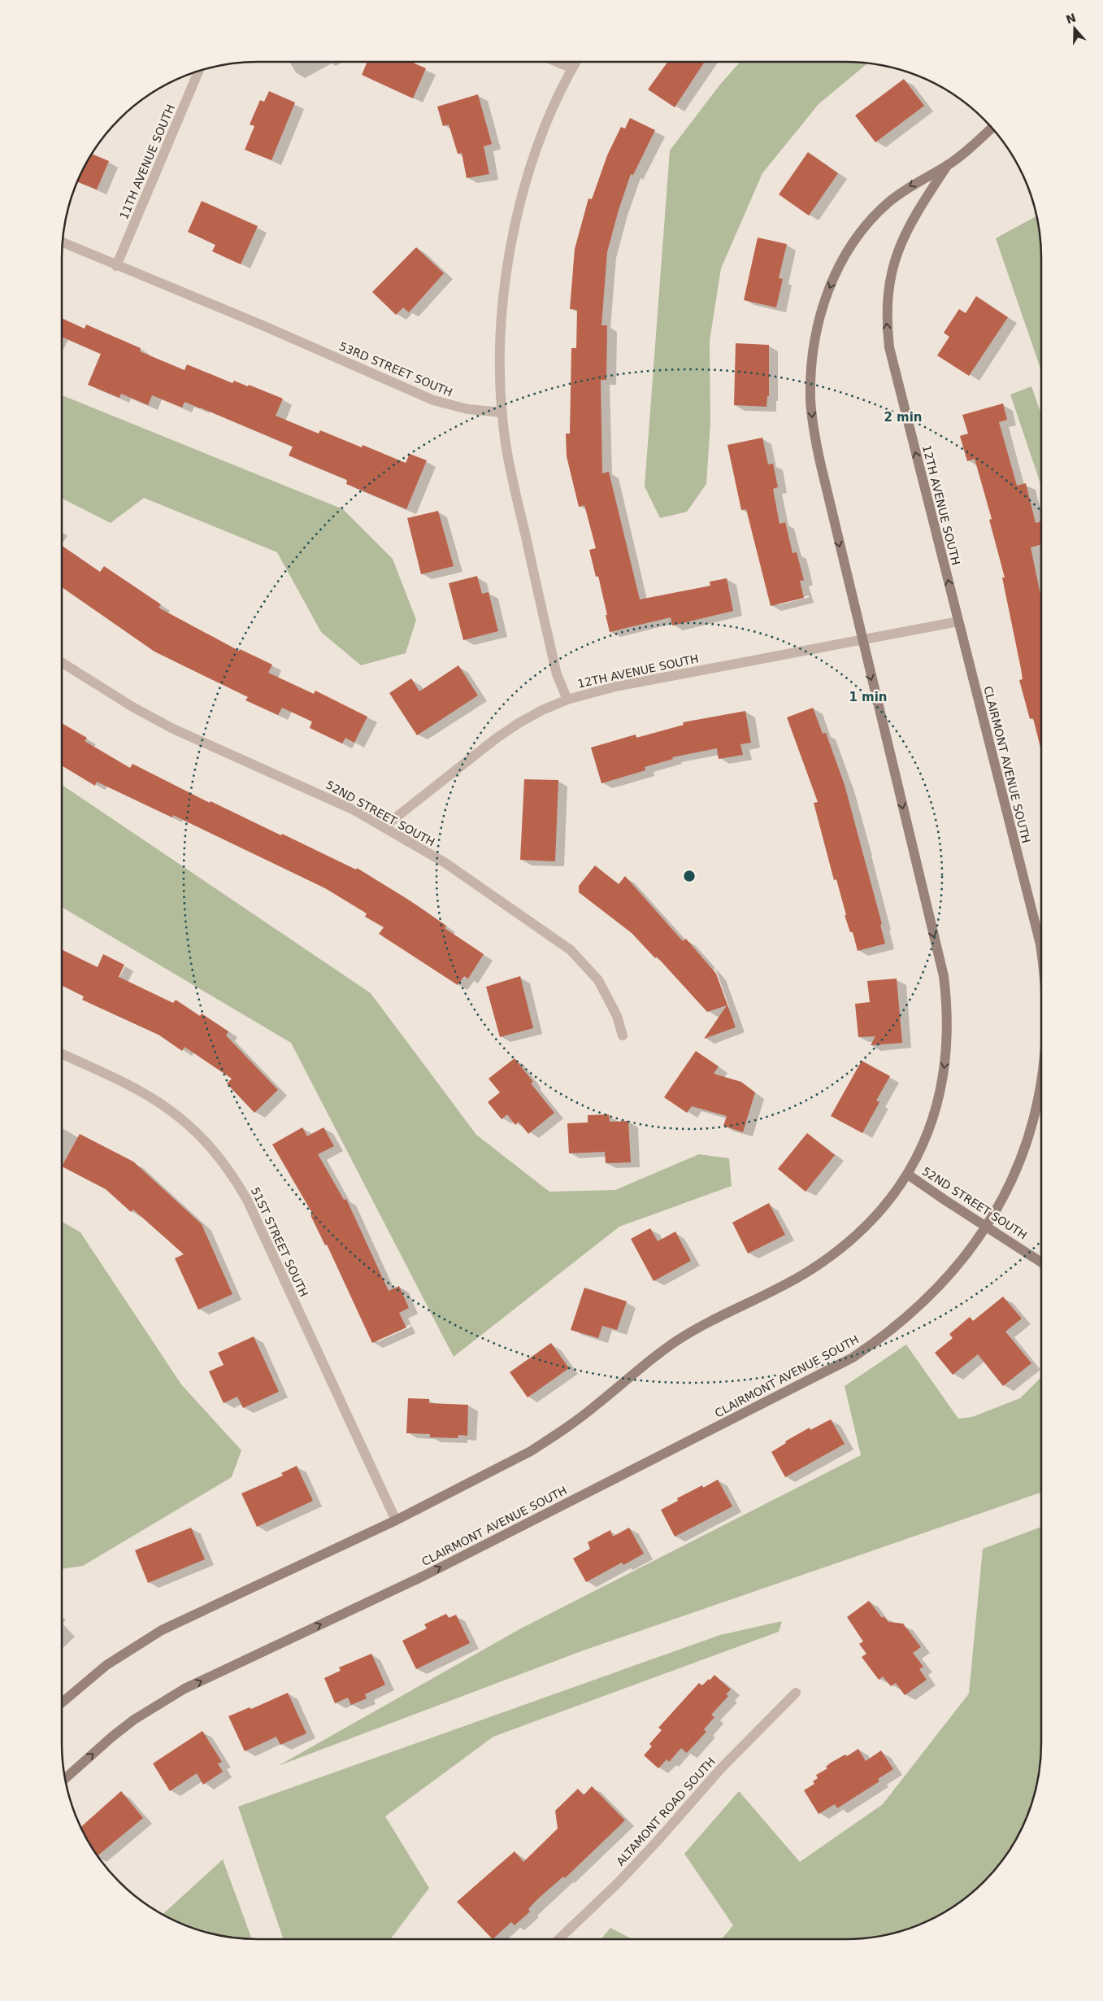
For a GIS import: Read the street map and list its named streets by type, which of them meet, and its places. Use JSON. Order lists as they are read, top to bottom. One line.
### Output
{"streets":{"street":["11TH AVENUE SOUTH","53RD STREET SOUTH","12TH AVENUE SOUTH","CLAIRMONT AVENUE SOUTH","52ND STREET SOUTH","51ST STREET SOUTH","ALTAMONT ROAD SOUTH"]},"crossings":[["11TH AVENUE SOUTH","53RD STREET SOUTH"],["12TH AVENUE SOUTH","CLAIRMONT AVENUE SOUTH"],["12TH AVENUE SOUTH","52ND STREET SOUTH"],["CLAIRMONT AVENUE SOUTH","52ND STREET SOUTH"]],"north":"top","rings":["2 min","1 min"]}
